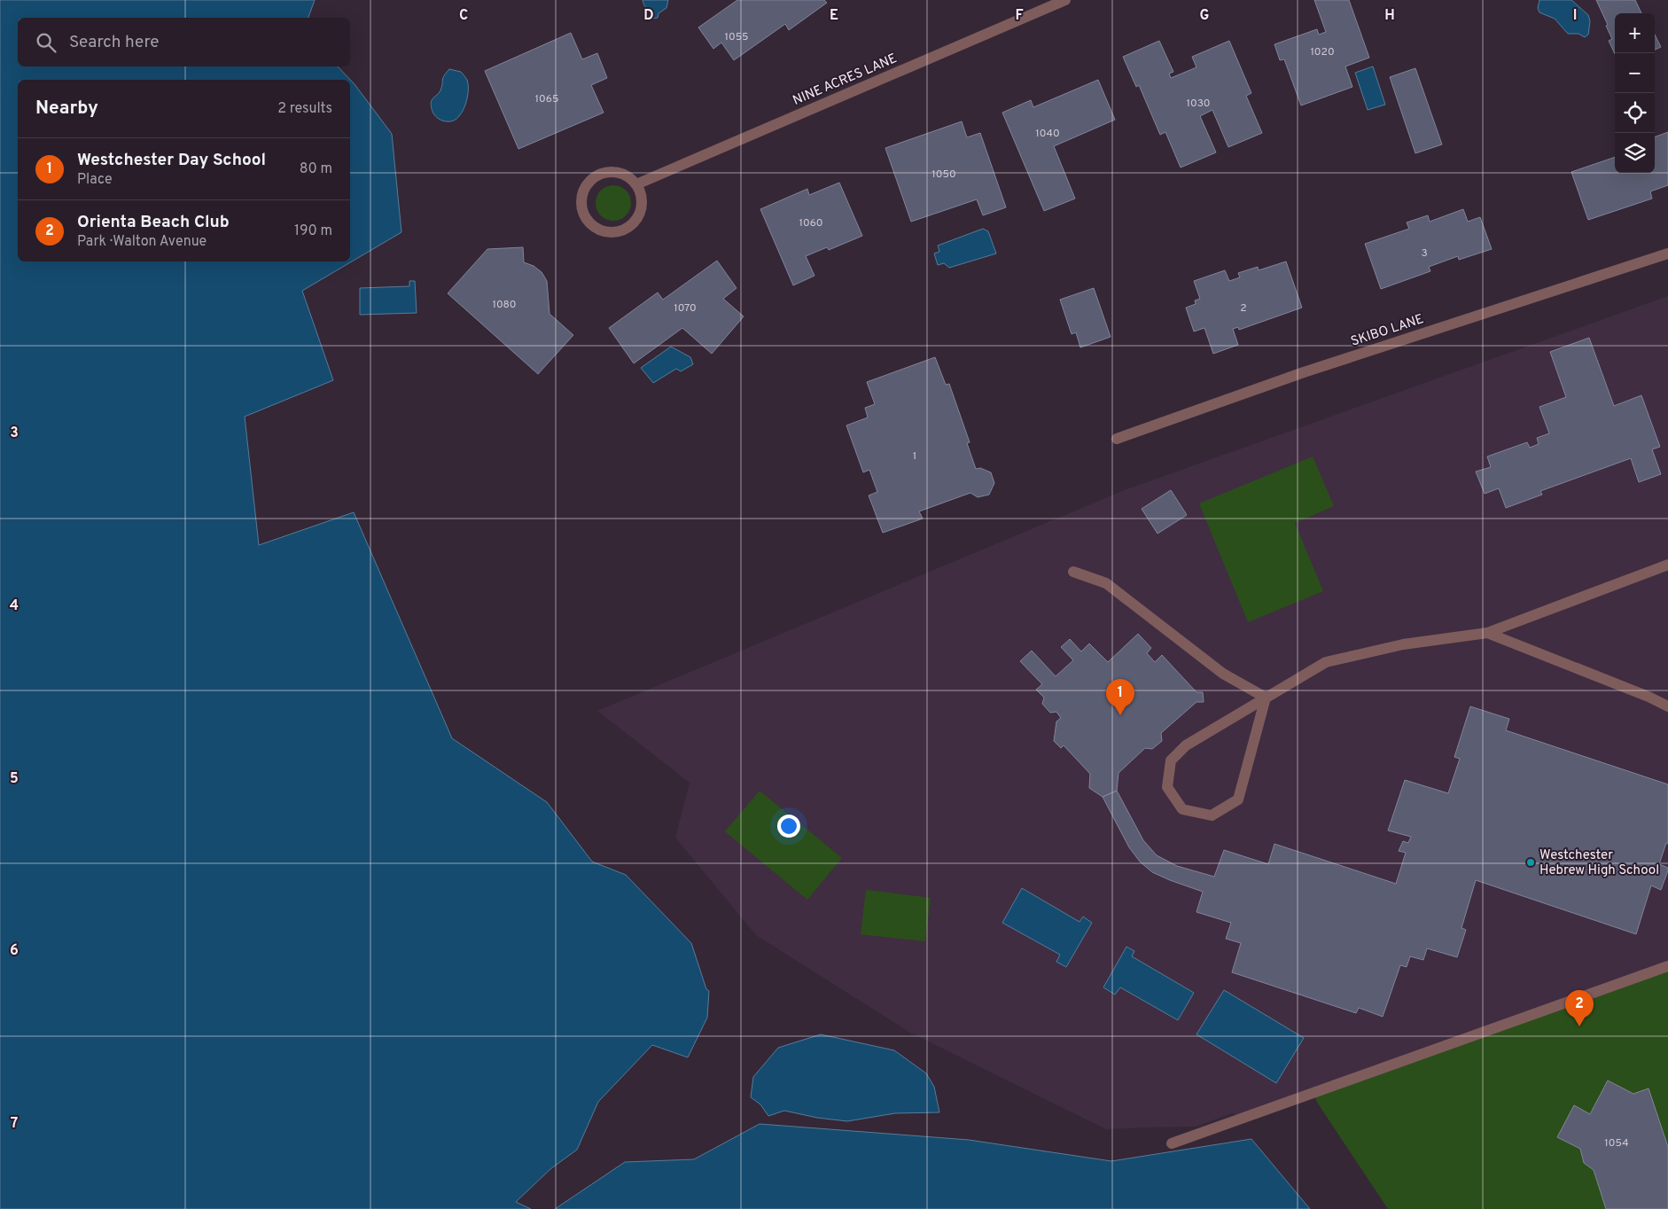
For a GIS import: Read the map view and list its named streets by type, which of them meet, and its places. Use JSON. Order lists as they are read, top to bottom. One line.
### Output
{"streets":{"street":["NINE ACRES LANE","SKIBO LANE"]},"places":["Westchester Hebrew High School"],"house_numbers":["1055","1020","1065","1030","1040","1050","1060","3","1080","1070","2","1","1054"],"page":{"map_buttons":["+","−"],"search":"Search here","heading":["Nearby","2 results"],"list":[{"mark":"1","name":"Westchester Day School","note":"Place","value":"80 m"},{"mark":"2","name":"Orienta Beach Club","note":"Park · Walton Avenue","value":"190 m"}],"pins":["1","2"]},"grid":{"columns":["C","D","E","F","G","H","I"],"rows":["3","4","5","6","7"]}}
